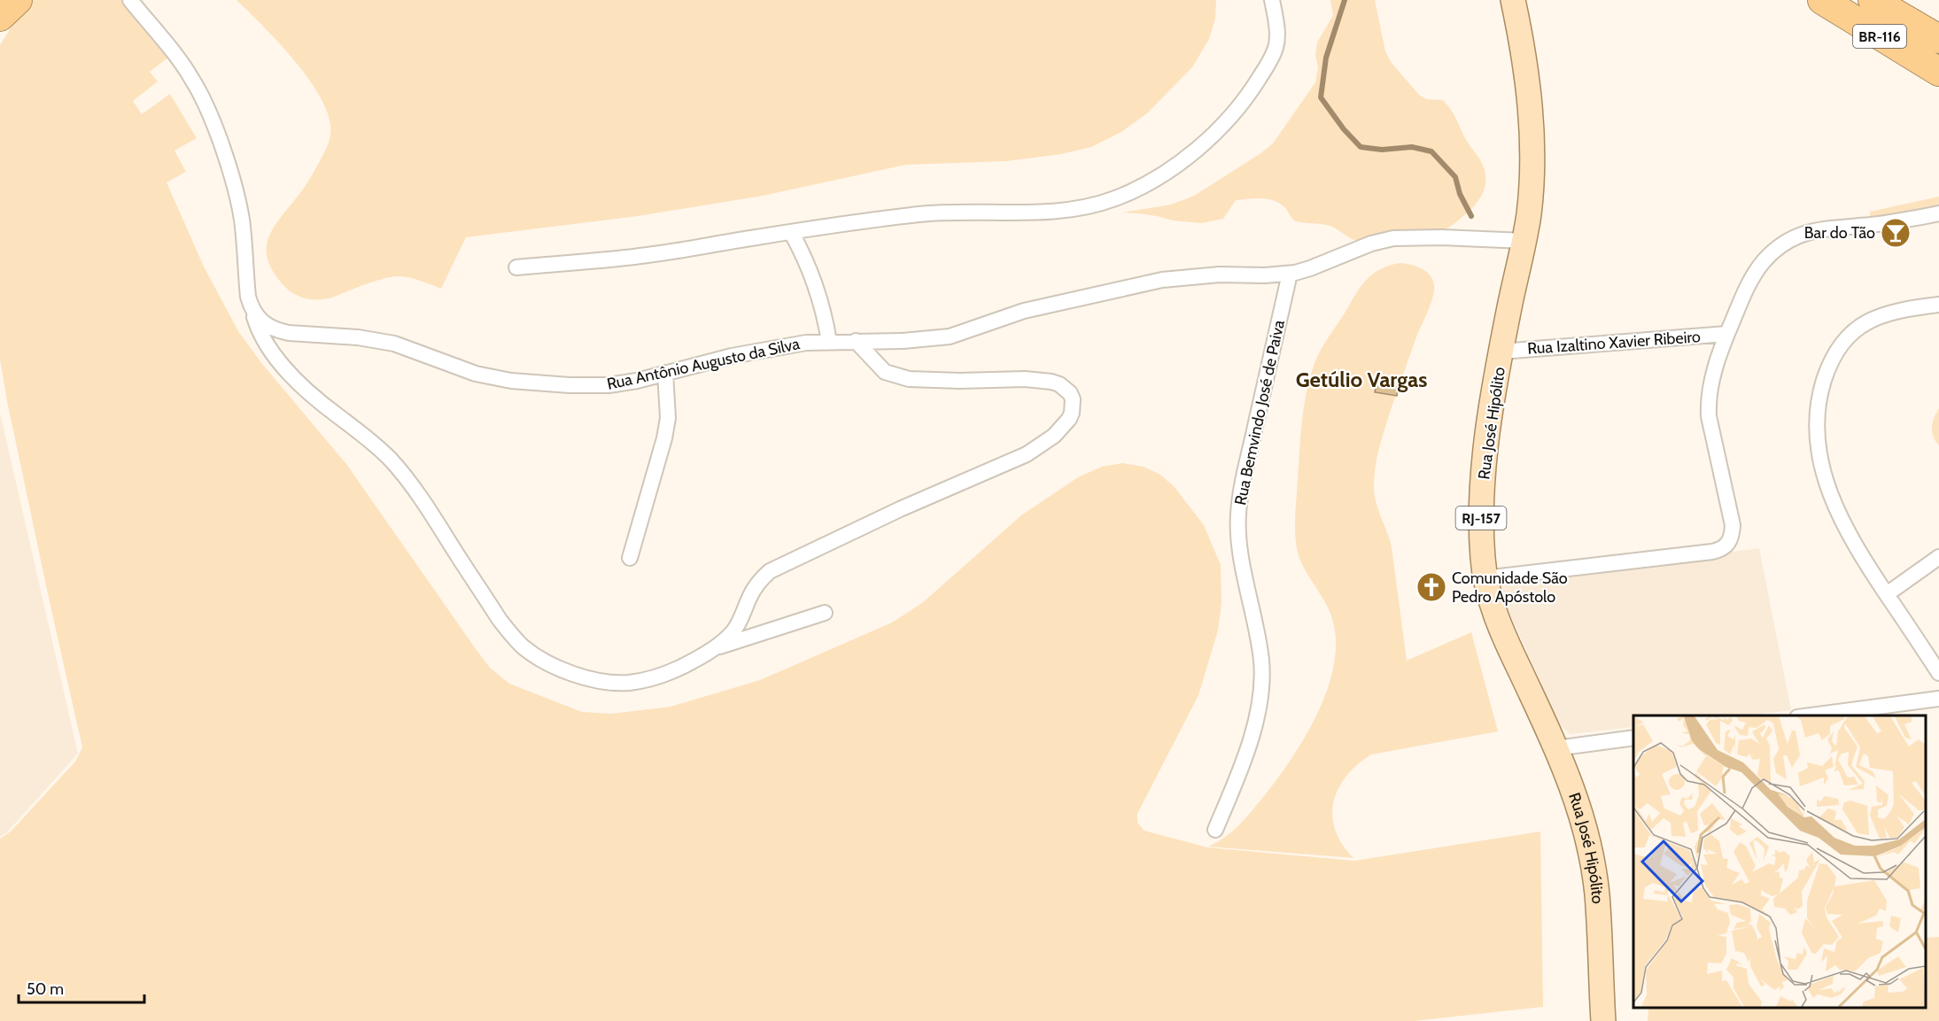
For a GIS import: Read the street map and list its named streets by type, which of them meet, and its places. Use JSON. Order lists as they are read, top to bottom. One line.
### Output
{"streets":{"highway":["BR-116"],"main road":["Rua José Hipólito","RJ-157"],"street":["Rua Izaltino Xavier Ribeiro","Rua Antônio Augusto da Silva","Rua Bemvindo José de Paiva"]},"crossings":[["Rua Izaltino Xavier Ribeiro","Rua José Hipólito"],["Rua Antônio Augusto da Silva","Rua Bemvindo José de Paiva"],["Rua Antônio Augusto da Silva","Rua José Hipólito"]],"districts":["Getúlio Vargas"],"places":{"bar":["Bar do Tão"],"church":["Comunidade São Pedro Apóstolo"]},"scale_bar":"50 m"}
